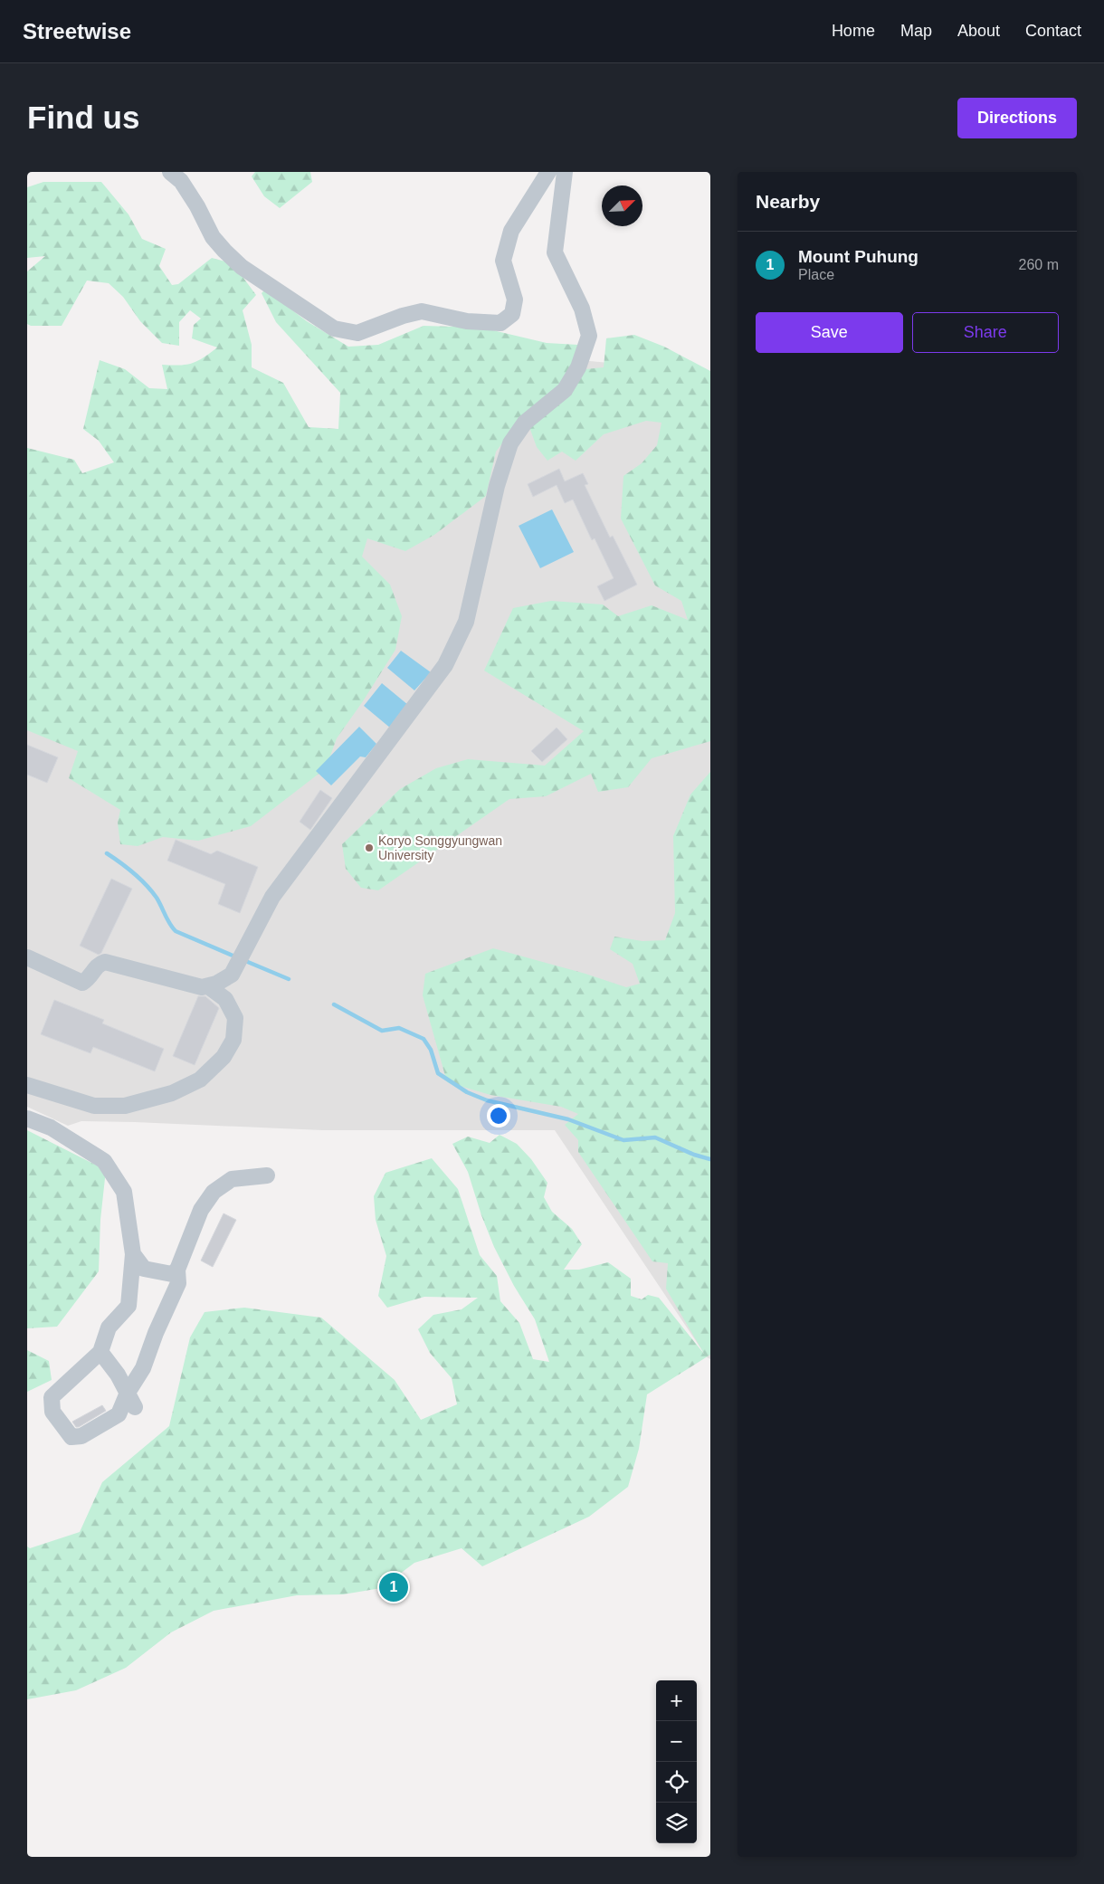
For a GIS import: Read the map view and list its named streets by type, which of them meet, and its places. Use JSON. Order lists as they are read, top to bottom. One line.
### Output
{"places":["Koryo Songgyungwan University"],"north":"top right","page":{"header":"Streetwise","nav":["Home","Map","About","Contact"],"buttons":["Directions",["Save","Share"]],"title":"Find us","heading":"Nearby","list":[{"mark":"1","name":"Mount Puhung","note":"Place","value":"260 m"}],"pins":"1","map_buttons":["+","−"]}}
